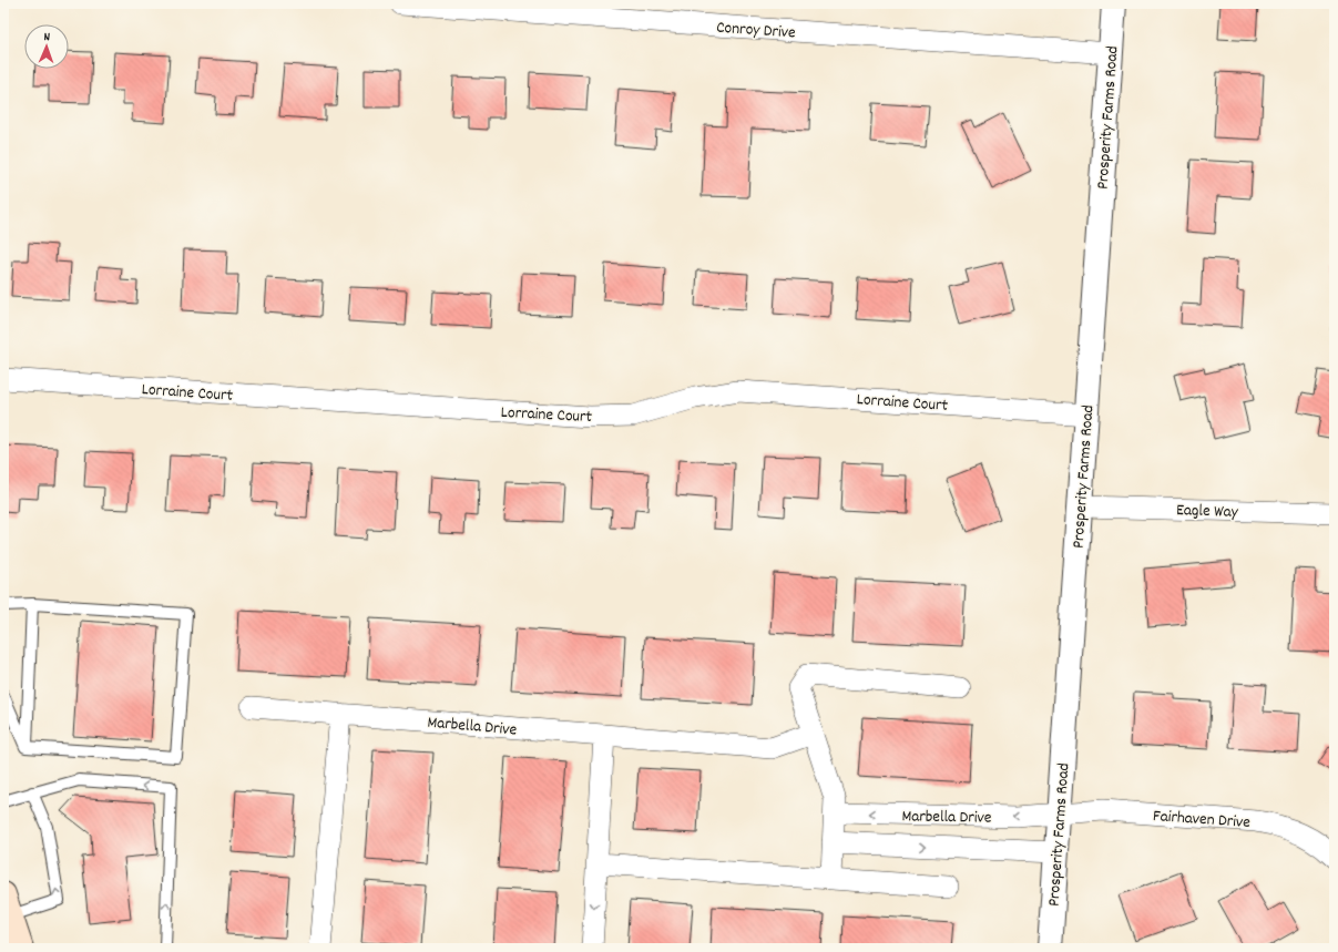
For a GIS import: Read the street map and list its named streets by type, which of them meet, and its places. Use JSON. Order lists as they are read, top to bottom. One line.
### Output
{"streets":{"street":["Conroy Drive","Prosperity Farms Road","Lorraine Court","Eagle Way","Marbella Drive","Fairhaven Drive"]},"crossings":[["Conroy Drive","Prosperity Farms Road"],["Prosperity Farms Road","Lorraine Court"],["Prosperity Farms Road","Eagle Way"],["Prosperity Farms Road","Marbella Drive"],["Prosperity Farms Road","Fairhaven Drive"],["Marbella Drive","Fairhaven Drive"]],"north":"top"}
